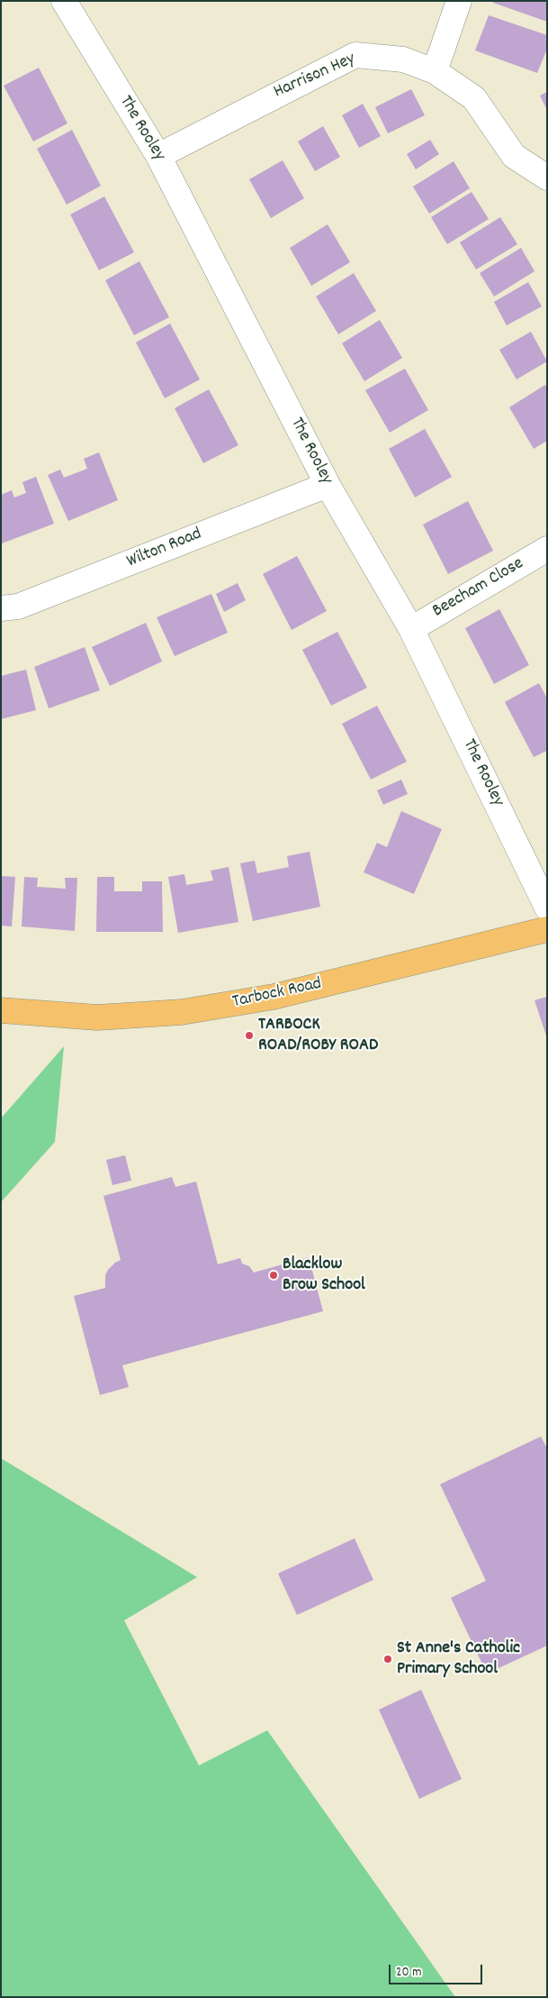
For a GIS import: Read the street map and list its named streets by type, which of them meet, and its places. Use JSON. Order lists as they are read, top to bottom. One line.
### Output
{"streets":{"main road":["Tarbock Road"],"street":["Harrison Hey","The Rooley","Wilton Road","Beecham Close"]},"crossings":[["Harrison Hey","The Rooley"],["The Rooley","Wilton Road"],["The Rooley","Beecham Close"]],"places":["TARBOCK ROAD/ROBY ROAD","Blacklow Brow School","St Anne's Catholic Primary School"],"scale_bar":"20 m"}
